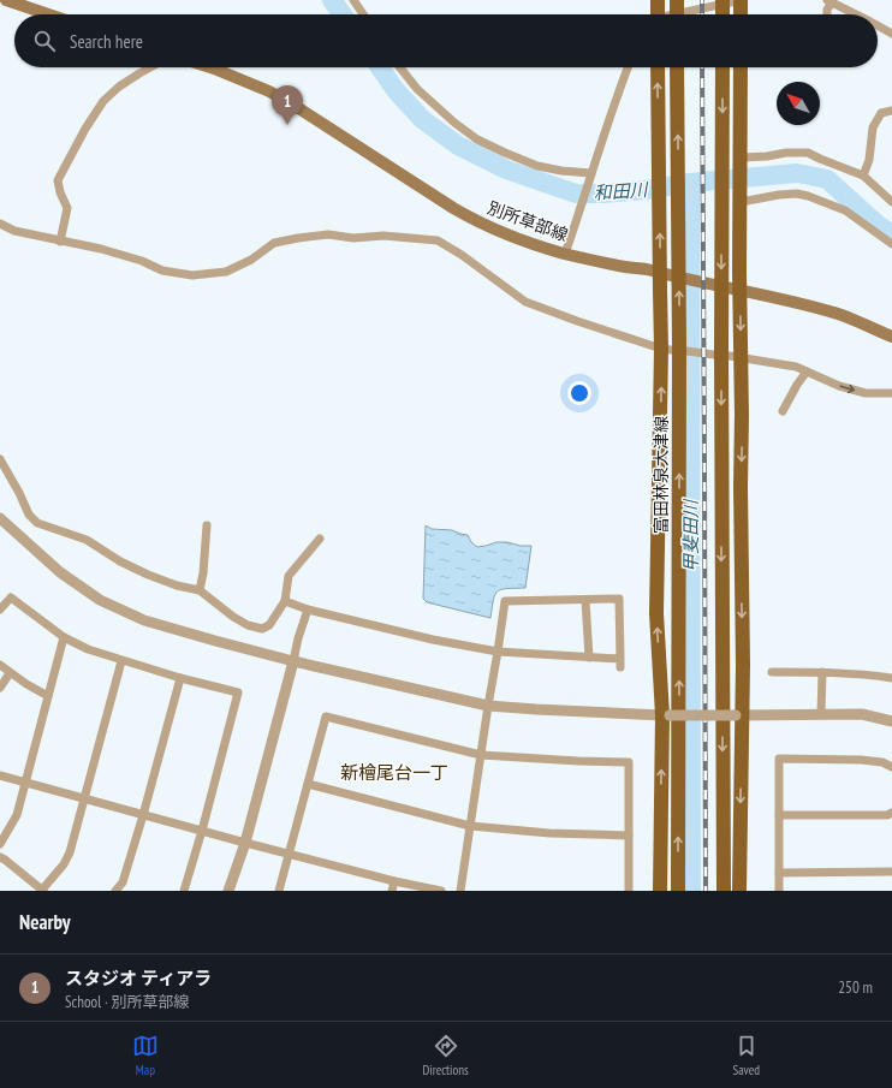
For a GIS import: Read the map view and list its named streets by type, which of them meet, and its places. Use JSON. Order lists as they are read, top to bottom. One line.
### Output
{"streets":{"main road":["別所草部線","富田林泉大津線"]},"districts":["新檜尾台一丁"],"water":["和田川","甲斐田川"],"north":"top left","page":{"search":"Search here","pins":"1","heading":"Nearby","list":[{"mark":"1","name":"スタジオ ティアラ","note":"School · 別所草部線","value":"250 m"}],"nav":["Map","Directions","Saved"]}}
